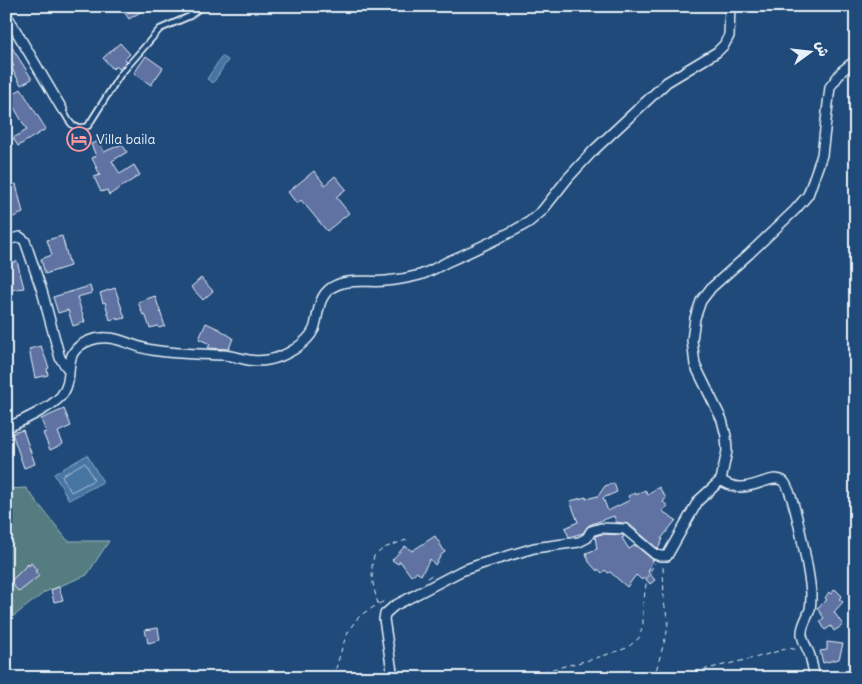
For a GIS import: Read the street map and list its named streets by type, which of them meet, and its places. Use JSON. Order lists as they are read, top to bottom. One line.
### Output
{"places":{"hotel":["Villa baila"]},"north":"right"}
